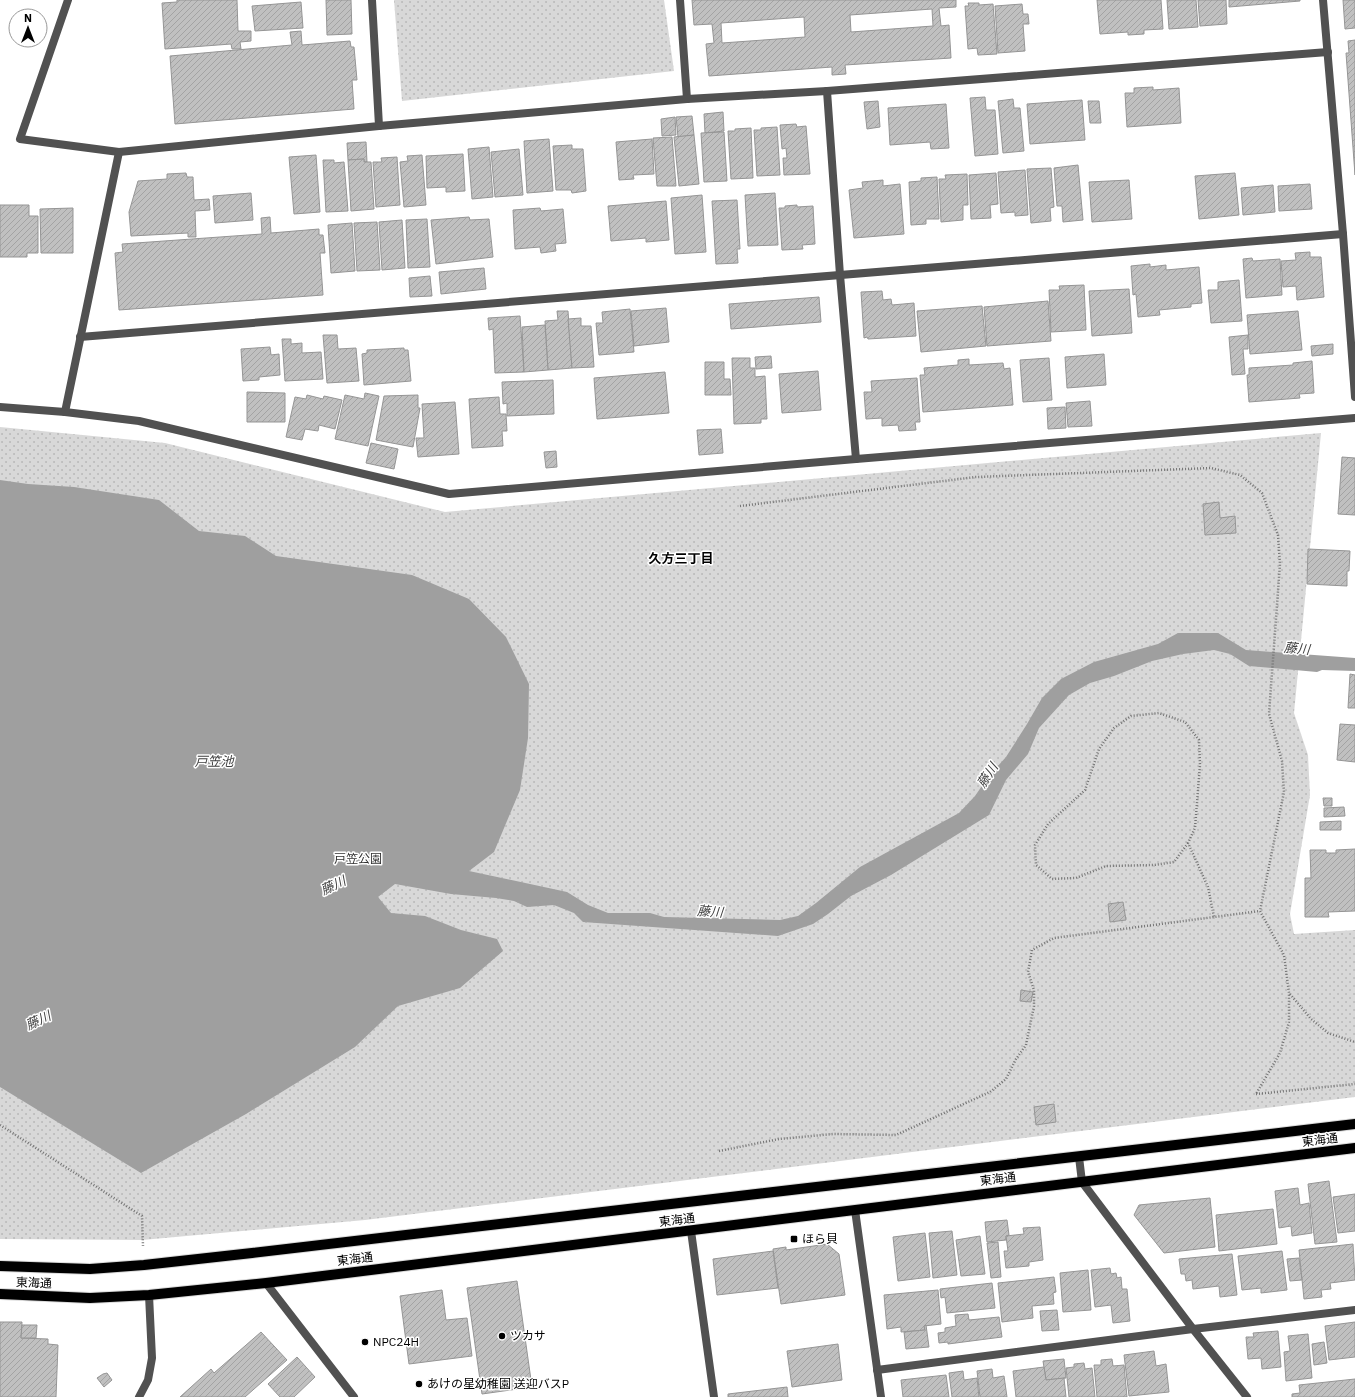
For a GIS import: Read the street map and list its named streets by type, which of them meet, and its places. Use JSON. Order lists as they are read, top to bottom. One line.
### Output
{"streets":{"main road":["東海通"]},"districts":["久方三丁目"],"water":["藤川","戸笠池"],"parks":["戸笠公園"],"places":{"transit":["ほら貝"],"other":["ツカサ","NPC24H","あけの星幼稚園 送迎バスP"]},"north":"top"}
